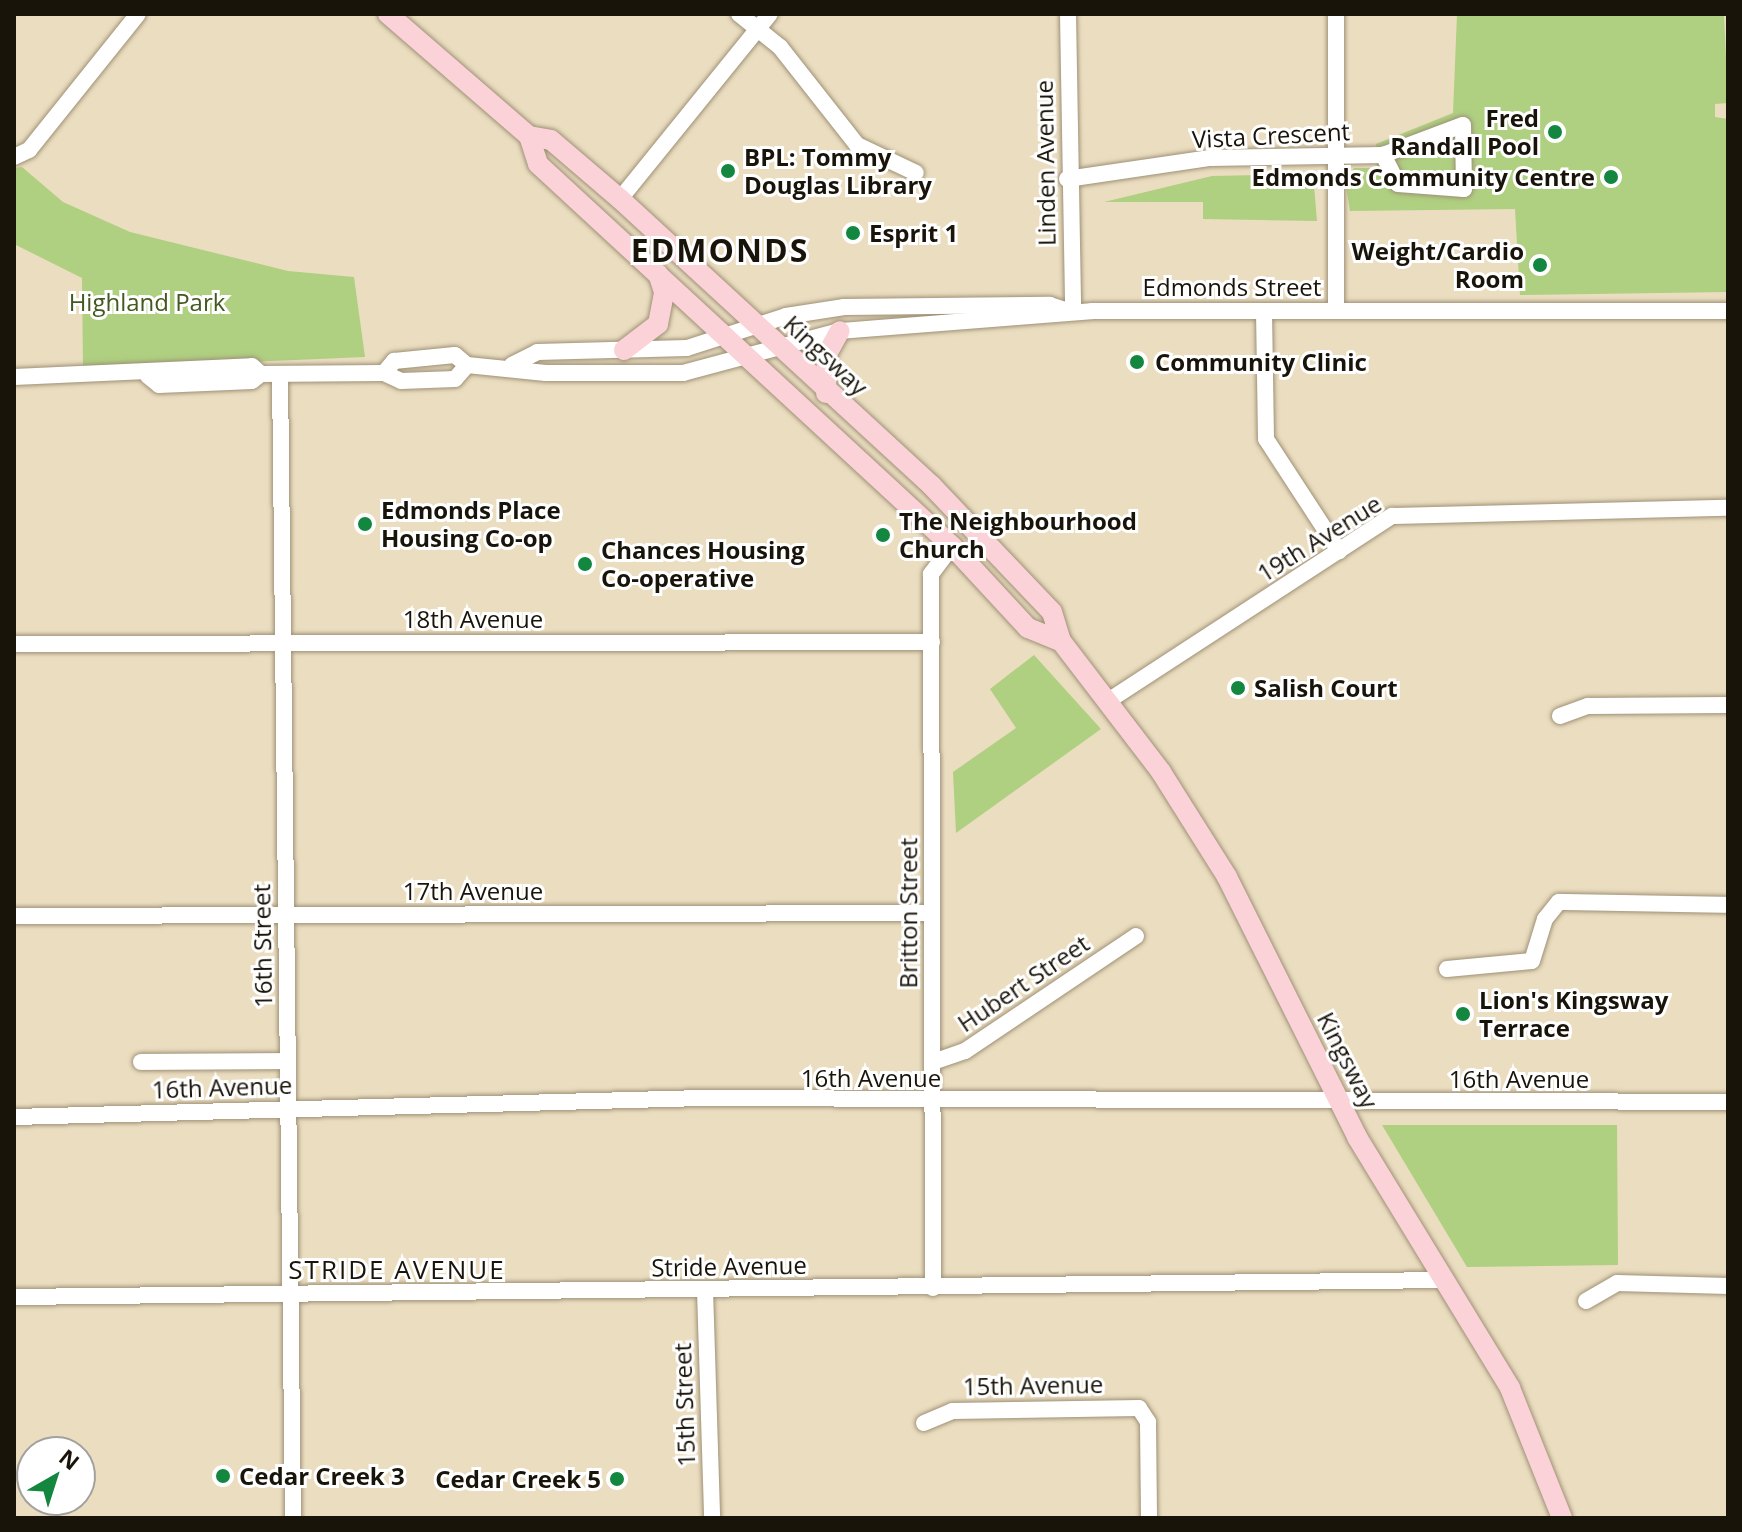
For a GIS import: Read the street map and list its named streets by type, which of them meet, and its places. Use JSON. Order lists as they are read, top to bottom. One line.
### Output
{"streets":{"main road":["Kingsway"],"street":["Vista Crescent","Linden Avenue","Edmonds Street","19th Avenue","18th Avenue","17th Avenue","Britton Street","16th Street","Hubert Street","16th Avenue","Stride Avenue","15th Avenue","15th Street"]},"crossings":[["Vista Crescent","Linden Avenue"],["Linden Avenue","Edmonds Street"],["Edmonds Street","Kingsway"],["Edmonds Street","16th Street"],["Kingsway","19th Avenue"],["Kingsway","Britton Street"],["Kingsway","16th Avenue"],["Kingsway","Stride Avenue"],["18th Avenue","Britton Street"],["18th Avenue","16th Street"],["17th Avenue","Britton Street"],["17th Avenue","16th Street"],["Britton Street","Hubert Street"],["Britton Street","16th Avenue"],["Britton Street","Stride Avenue"],["16th Street","16th Avenue"],["16th Street","Stride Avenue"],["Stride Avenue","15th Street"]],"districts":["EDMONDS","STRIDE AVENUE"],"parks":["Highland Park"],"places":["Fred Randall Pool","BPL: Tommy Douglas Library","Edmonds Community Centre","Esprit 1","Weight/Cardio Room","Community Clinic","Edmonds Place Housing Co-op","The Neighbourhood Church","Chances Housing Co-operative","Salish Court","Lion's Kingsway Terrace","Cedar Creek 3","Cedar Creek 5"],"north":"top right"}
